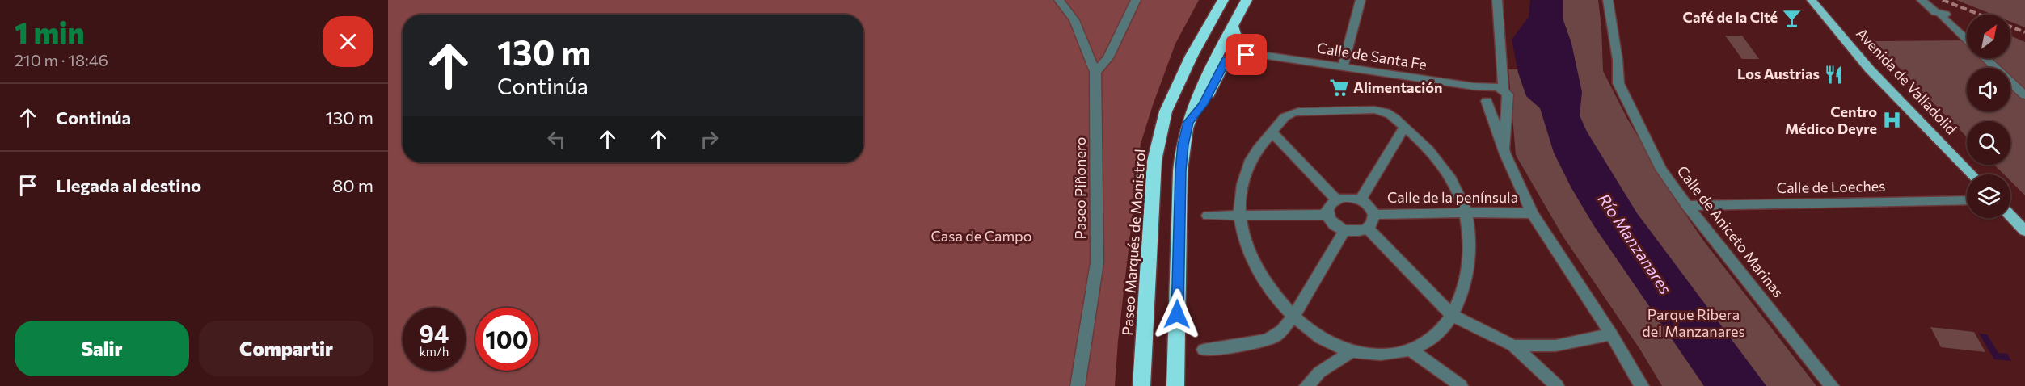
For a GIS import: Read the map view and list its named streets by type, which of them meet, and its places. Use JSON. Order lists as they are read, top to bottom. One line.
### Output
{"streets":{"highway":["Paseo Marqués de Monistrol"],"main road":["Avenida de Valladolid"],"street":["Calle de Santa Fe","Calle de Loeches","Paseo Piñonero","Calle de la península","Calle de Aniceto Marinas"]},"crossings":[["Calle de Loeches","Calle de Aniceto Marinas"]],"water":["Río Manzanares"],"parks":["Casa de Campo","Parque Ribera del Manzanares"],"places":{"bar":["Café de la Cité"],"restaurant":["Los Austrias"],"supermarket":["Alimentación"],"hospital":["Centro Médico Deyre"]},"north":"top right","page":{"heading":["1 min","210 m · 18:46"],"turn":["130 m","Continúa"],"list":[{"name":"Continúa","value":"130 m"},{"name":"Llegada al destino","value":"80 m"}],"speed":"94 km/h","limit":"100","buttons":["Salir","Compartir"]}}
